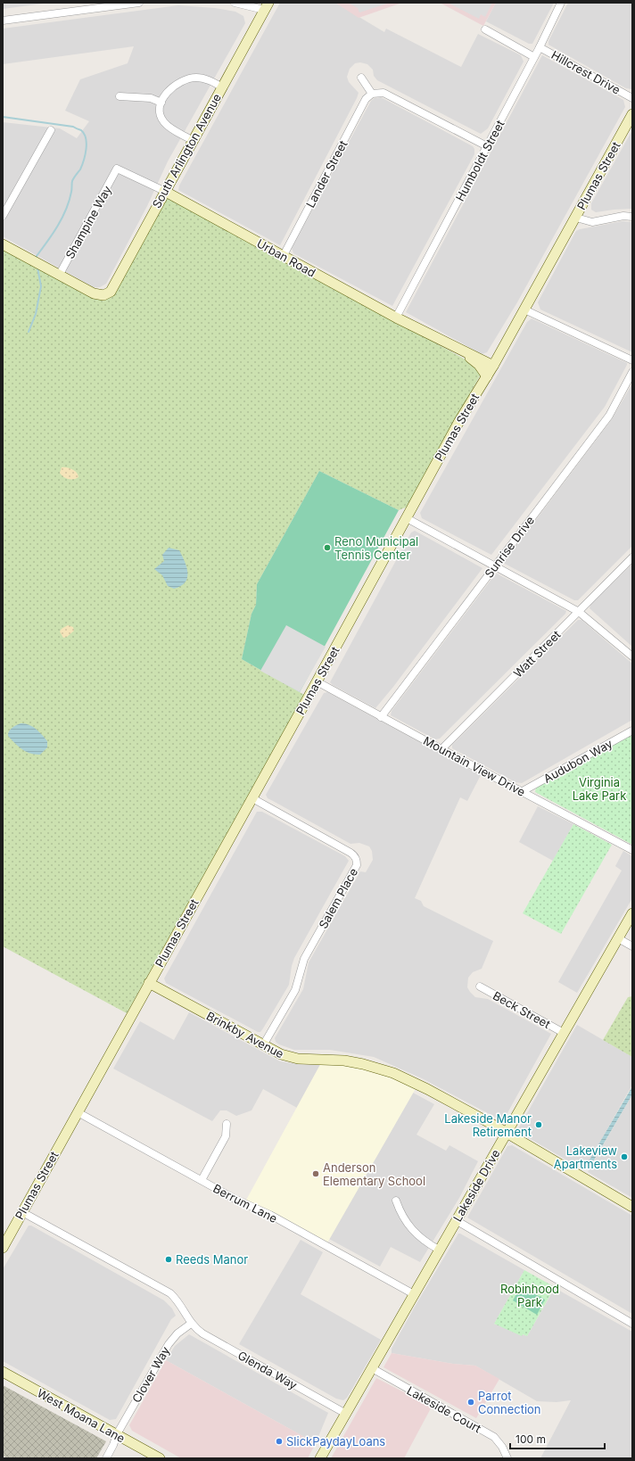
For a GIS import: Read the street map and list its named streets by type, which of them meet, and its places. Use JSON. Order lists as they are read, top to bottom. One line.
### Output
{"streets":{"street":["Hillcrest Drive","South Arlington Avenue","Humboldt Street","Lander Street","Plumas Street","Shampine Way","Urban Road","Sunrise Drive","Watt Street","Audubon Way","Mountain View Drive","Salem Place","Beck Street","Brinkby Avenue","Lakeside Drive","Berrum Lane","Glenda Way","Clover Way","Lakeside Court","West Moana Lane"]},"crossings":[["Hillcrest Drive","Humboldt Street"],["South Arlington Avenue","Shampine Way"],["South Arlington Avenue","Urban Road"],["Humboldt Street","Urban Road"],["Lander Street","Urban Road"],["Plumas Street","Urban Road"],["Plumas Street","Mountain View Drive"],["Plumas Street","Salem Place"],["Plumas Street","Brinkby Avenue"],["Plumas Street","Berrum Lane"],["Shampine Way","Urban Road"],["Sunrise Drive","Mountain View Drive"],["Watt Street","Mountain View Drive"],["Audubon Way","Mountain View Drive"],["Salem Place","Brinkby Avenue"],["Beck Street","Lakeside Drive"],["Brinkby Avenue","Lakeside Drive"],["Lakeside Drive","Berrum Lane"],["Lakeside Drive","Glenda Way"],["Lakeside Drive","Lakeside Court"],["Glenda Way","Clover Way"],["Clover Way","West Moana Lane"]],"parks":["Virginia Lake Park","Robinhood Park"],"places":["Reno Municipal Tennis Center","Lakeside Manor Retirement","Lakeview Apartments","Anderson Elementary School","Reeds Manor","Parrot Connection","SlickPaydayLoans"],"scale_bar":"100 m"}
